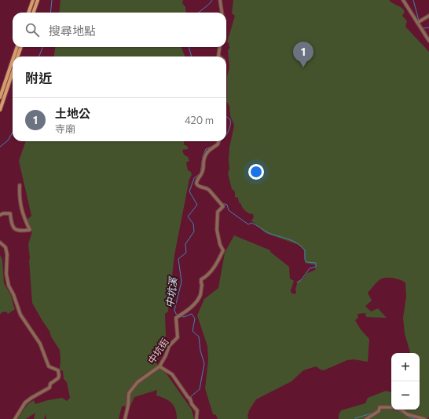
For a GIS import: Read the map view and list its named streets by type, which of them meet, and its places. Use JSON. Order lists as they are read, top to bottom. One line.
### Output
{"streets":{"street":["中坑街"]},"water":["中坑溪"],"page":{"search":"搜尋地點","pins":"1","heading":"附近","list":[{"mark":"1","name":"土地公","note":"寺廟","value":"420 m"}],"map_buttons":["+","−"]}}
